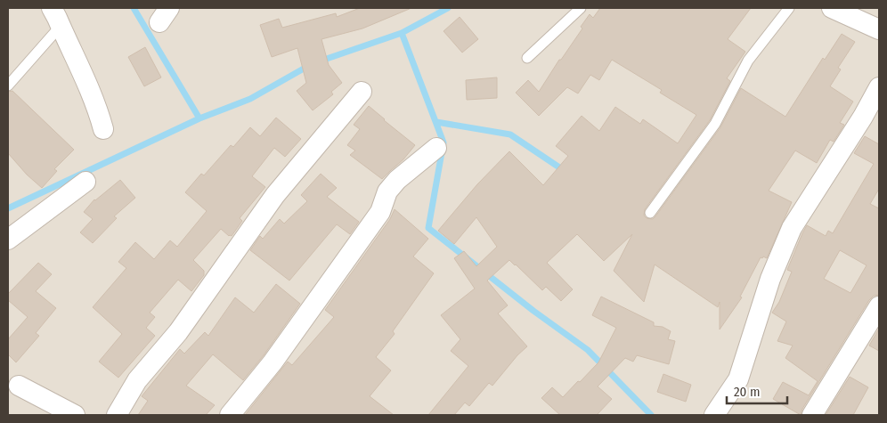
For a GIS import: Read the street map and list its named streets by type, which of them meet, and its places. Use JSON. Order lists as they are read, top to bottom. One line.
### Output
{"scale_bar":"20 m"}
